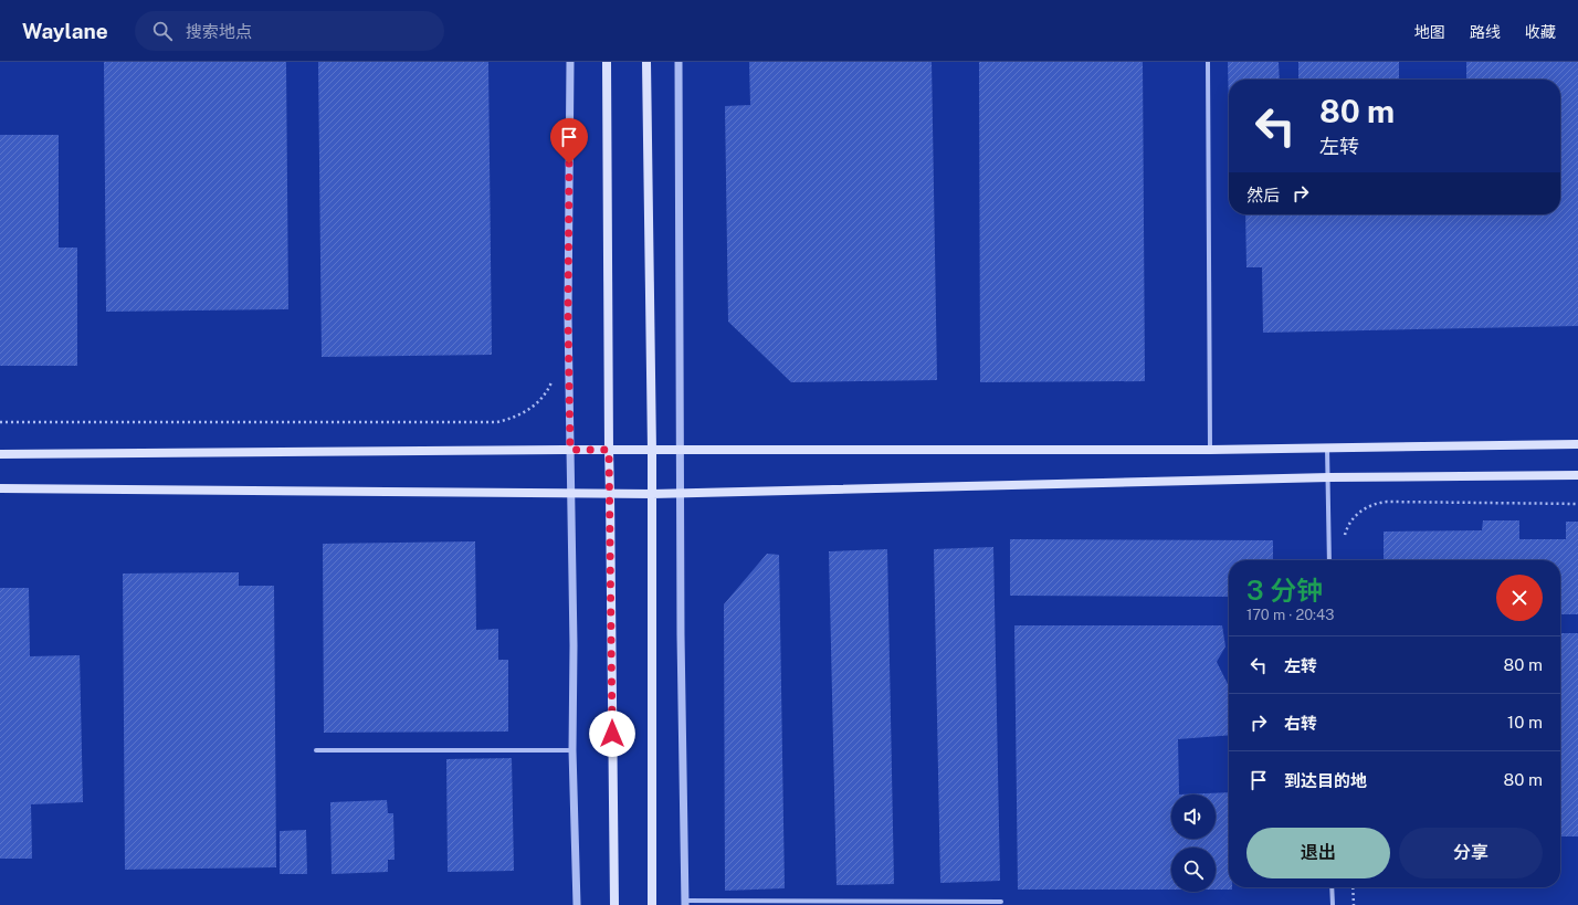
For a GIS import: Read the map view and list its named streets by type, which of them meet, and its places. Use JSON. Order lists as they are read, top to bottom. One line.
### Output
{"page":{"header":"Waylane","search":"搜索地点","nav":["地图","路线","收藏"],"turn":["80 m","左转"],"then":"然后","heading":["3 分钟","170 m · 20:43"],"list":[{"name":"左转","value":"80 m"},{"name":"右转","value":"10 m"},{"name":"到达目的地","value":"80 m"}],"buttons":["退出","分享"]}}
